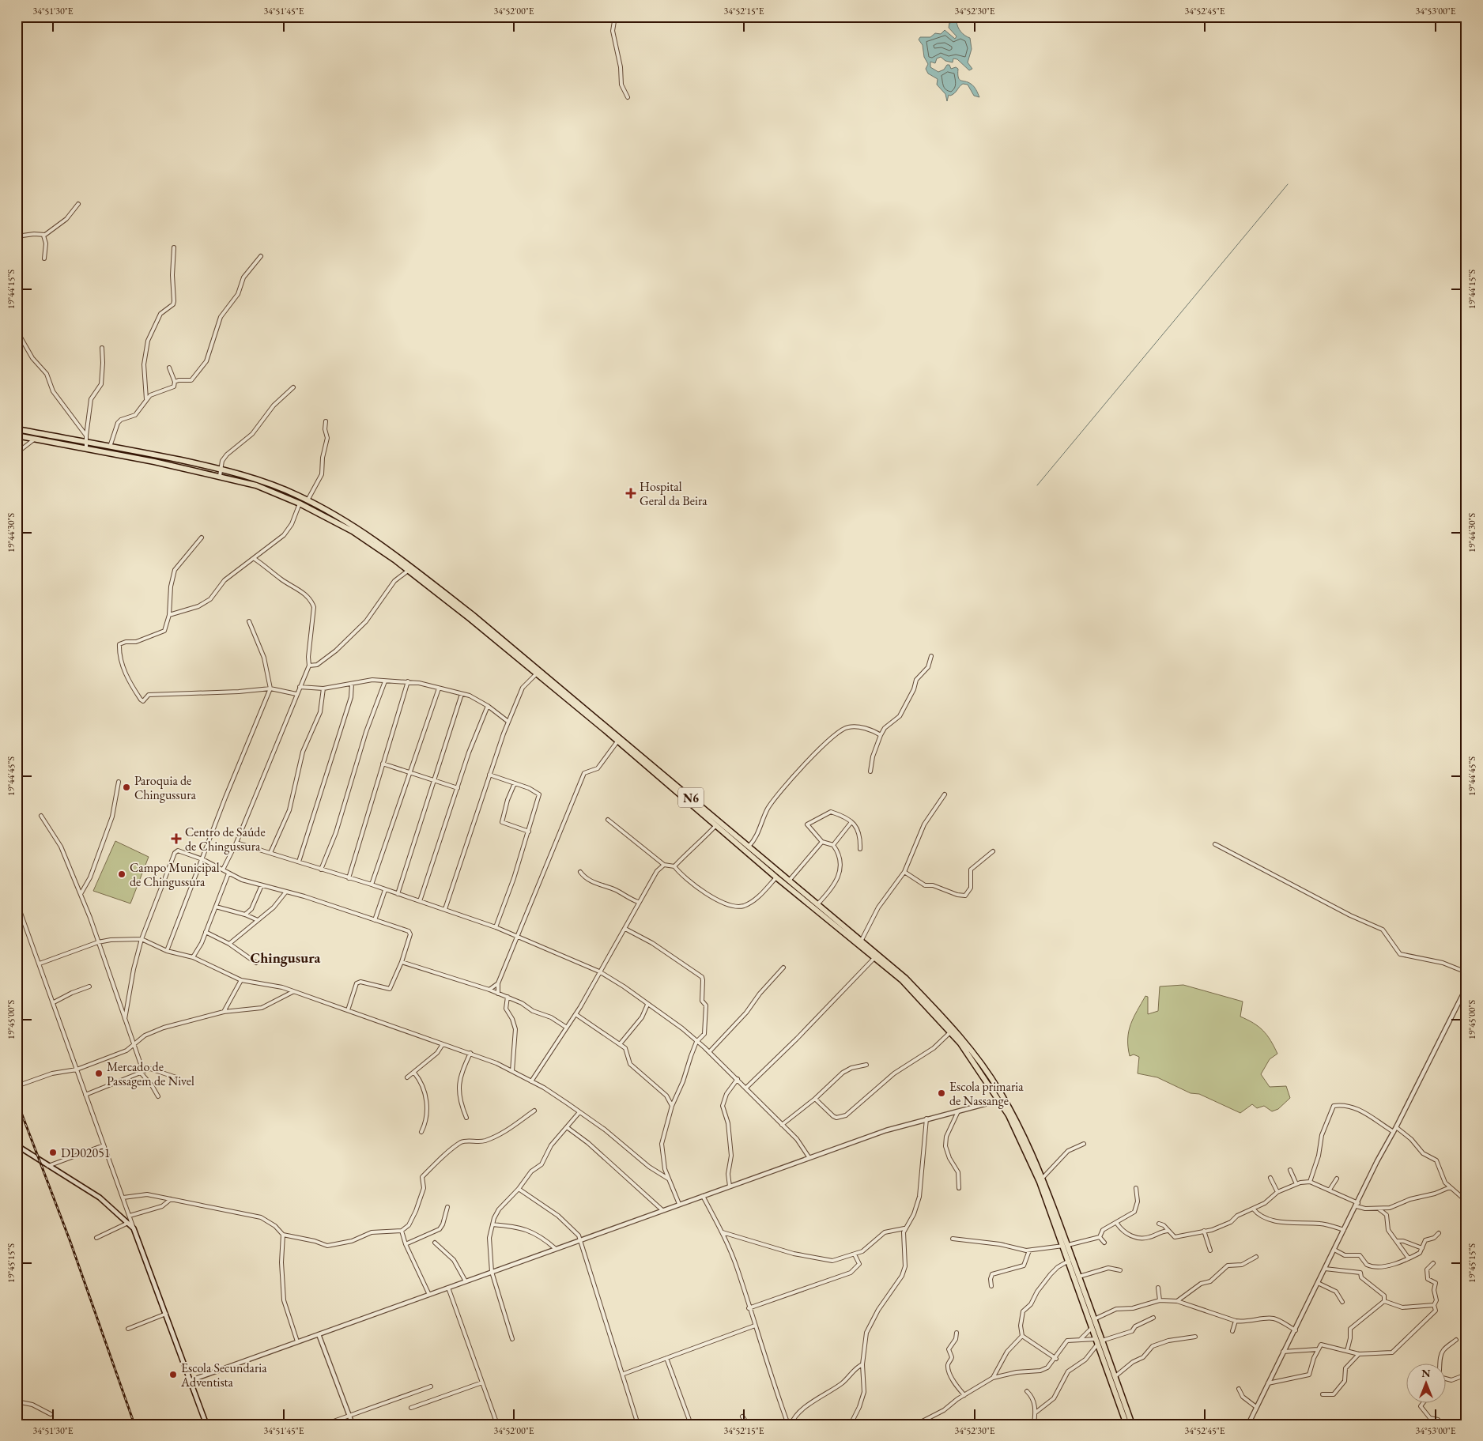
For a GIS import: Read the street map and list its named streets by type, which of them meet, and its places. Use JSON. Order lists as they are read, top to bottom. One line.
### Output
{"streets":{"highway":["N6"]},"districts":["Chingusura"],"places":{"health":["Hospital Geral da Beira","Centro de Saúde de Chingussura"],"other":["Paroquia de Chingussura","Campo Municipal de Chingussura","Mercado de Passagem de Nivel","Escola primaria de Nassange","DD02051","Escola Secundaria Adventista"]},"north":"top","coordinates":["34°51'30\"E","34°51'45\"E","34°52'00\"E","34°52'15\"E","34°52'30\"E","34°52'45\"E","34°53'00\"E","19°44'15\"S","19°44'30\"S","19°44'45\"S","19°45'00\"S","19°45'15\"S"]}
